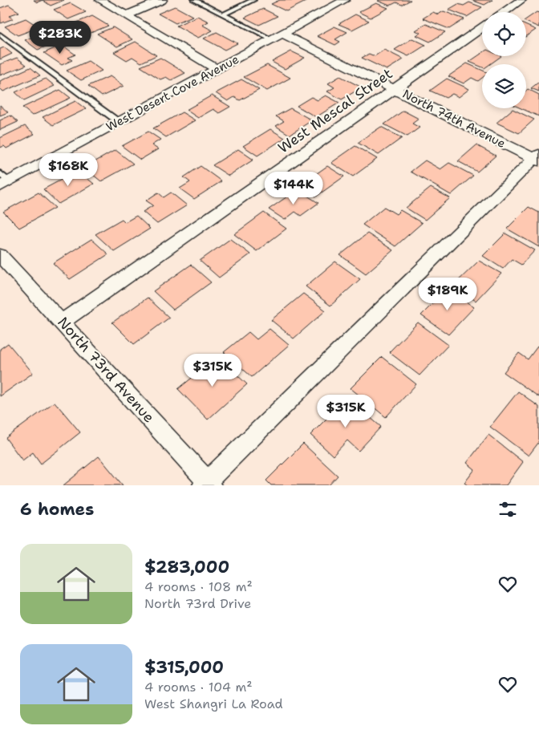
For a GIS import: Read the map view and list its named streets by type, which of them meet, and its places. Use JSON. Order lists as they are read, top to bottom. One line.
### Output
{"streets":{"street":["West Desert Cove Avenue","West Mescal Street","North 74th Avenue","North 73rd Avenue"]},"crossings":[["West Desert Cove Avenue","North 74th Avenue"],["West Mescal Street","North 74th Avenue"],["West Mescal Street","North 73rd Avenue"]],"page":{"price":["$283K","$168K","$144K","$189K","$315K","$315K"],"heading":"6 homes","list":[{"name":"$283,000","note":"4 rooms · 108 m² · North 73rd Drive"},{"name":"$315,000","note":"4 rooms · 104 m² · West Shangri La Road"}]}}
